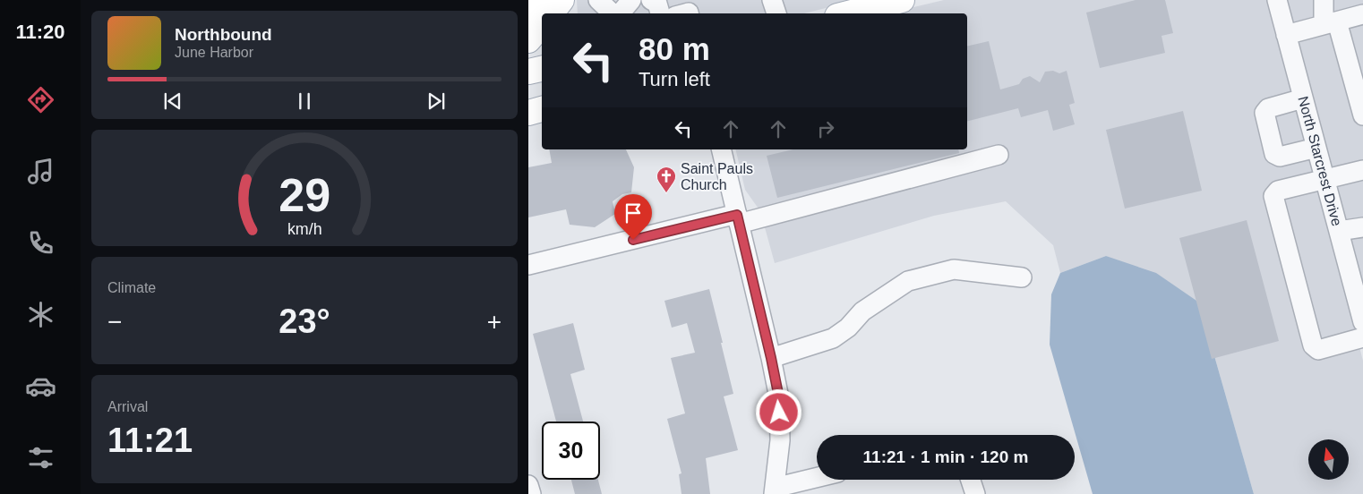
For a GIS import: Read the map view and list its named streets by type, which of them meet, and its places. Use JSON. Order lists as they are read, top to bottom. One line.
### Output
{"streets":{"street":["North Starcrest Drive"]},"places":{"church":["Saint Pauls Church"]},"north":"top","page":{"tabs":"11:20","turn":["80 m","Turn left"],"song":["Northbound","June Harbor"],"tile":["Climate",["Arrival","11:21"]],"heat":["−","23°","+"],"limit":"30","trip":"11:21 · 1 min · 120 m","gauge":["29","km/h"]}}
